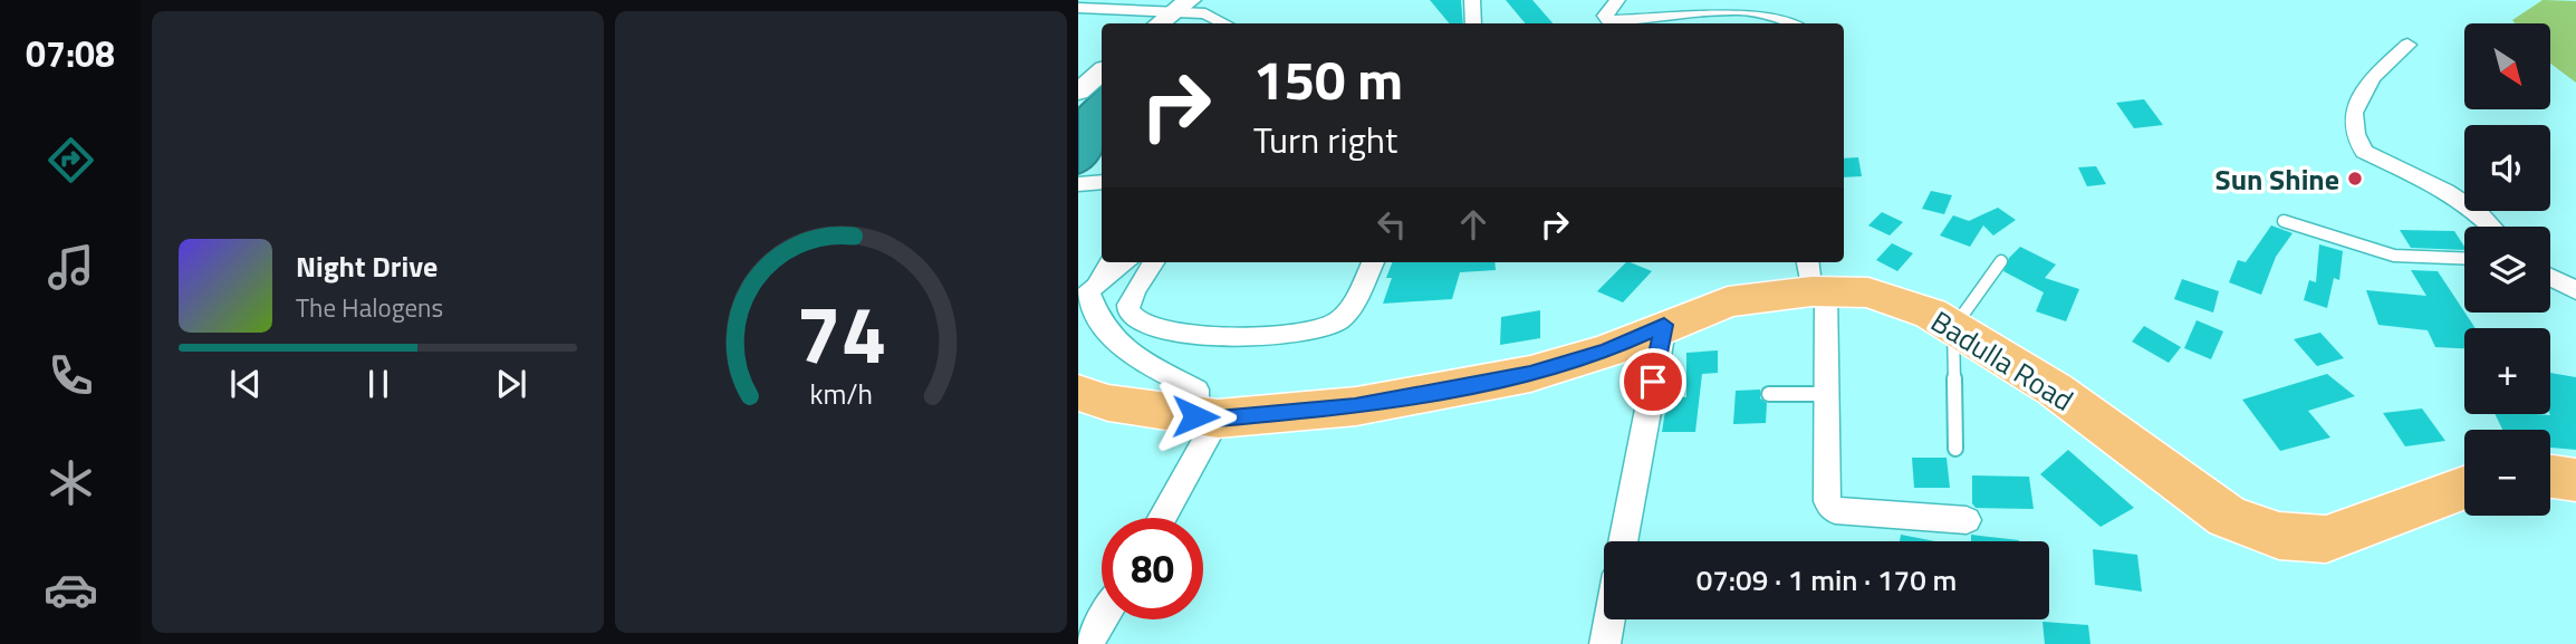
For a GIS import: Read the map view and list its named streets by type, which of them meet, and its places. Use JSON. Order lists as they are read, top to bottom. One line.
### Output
{"streets":{"highway":["Badulla Road"]},"places":["Sun Shine"],"north":"bottom right","page":{"tabs":"07:08","map_buttons":["+","−"],"turn":["150 m","Turn right"],"song":["Night Drive","The Halogens"],"limit":"80","trip":"07:09 · 1 min · 170 m","gauge":["74","km/h"]}}
